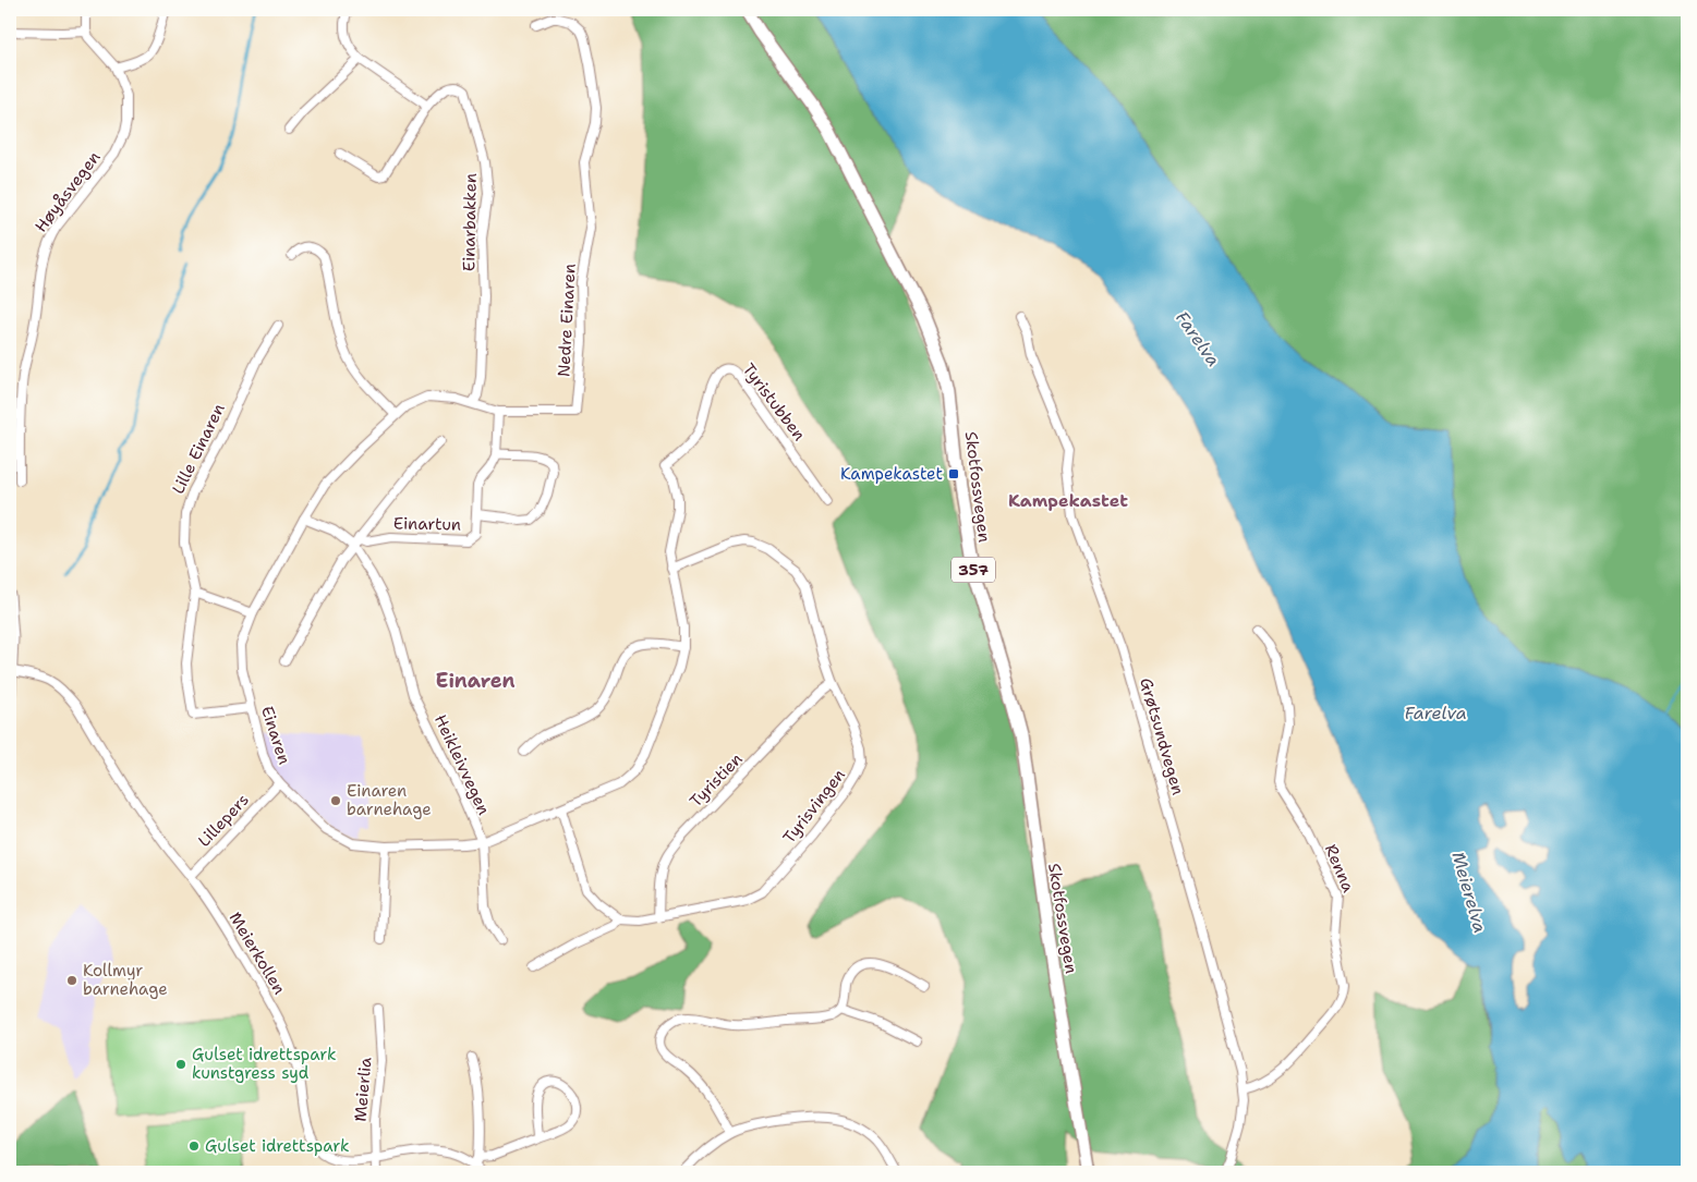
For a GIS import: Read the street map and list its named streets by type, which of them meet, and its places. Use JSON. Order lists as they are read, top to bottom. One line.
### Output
{"streets":{"main road":["Skotfossvegen","357"],"street":["Høyåsvegen","Einarbakken","Nedre Einaren","Tyristubben","Lille Einaren","Einartun","Einaren","Grøtsundvegen","Heikleivvegen","Tyristien","Tyrisvingen","Lillepers","Renna","Meierkollen","Meierlia"]},"crossings":[["Einarbakken","Einaren"],["Nedre Einaren","Einaren"],["Tyristubben","Einaren"],["Lille Einaren","Einaren"],["Einartun","Einaren"],["Einartun","Heikleivvegen"],["Einaren","Heikleivvegen"],["Einaren","Tyrisvingen"],["Einaren","Lillepers"],["Grøtsundvegen","Renna"],["Tyristien","Tyrisvingen"],["Lillepers","Meierkollen"],["Meierkollen","Meierlia"]],"districts":["Kampekastet","Einaren"],"water":["Farelva","Meierelva"],"places":{"transit":["Kampekastet"],"other":["Einaren barnehage","Kollmyr barnehage","Gulset idrettspark kunstgress syd","Gulset idrettspark"]}}
